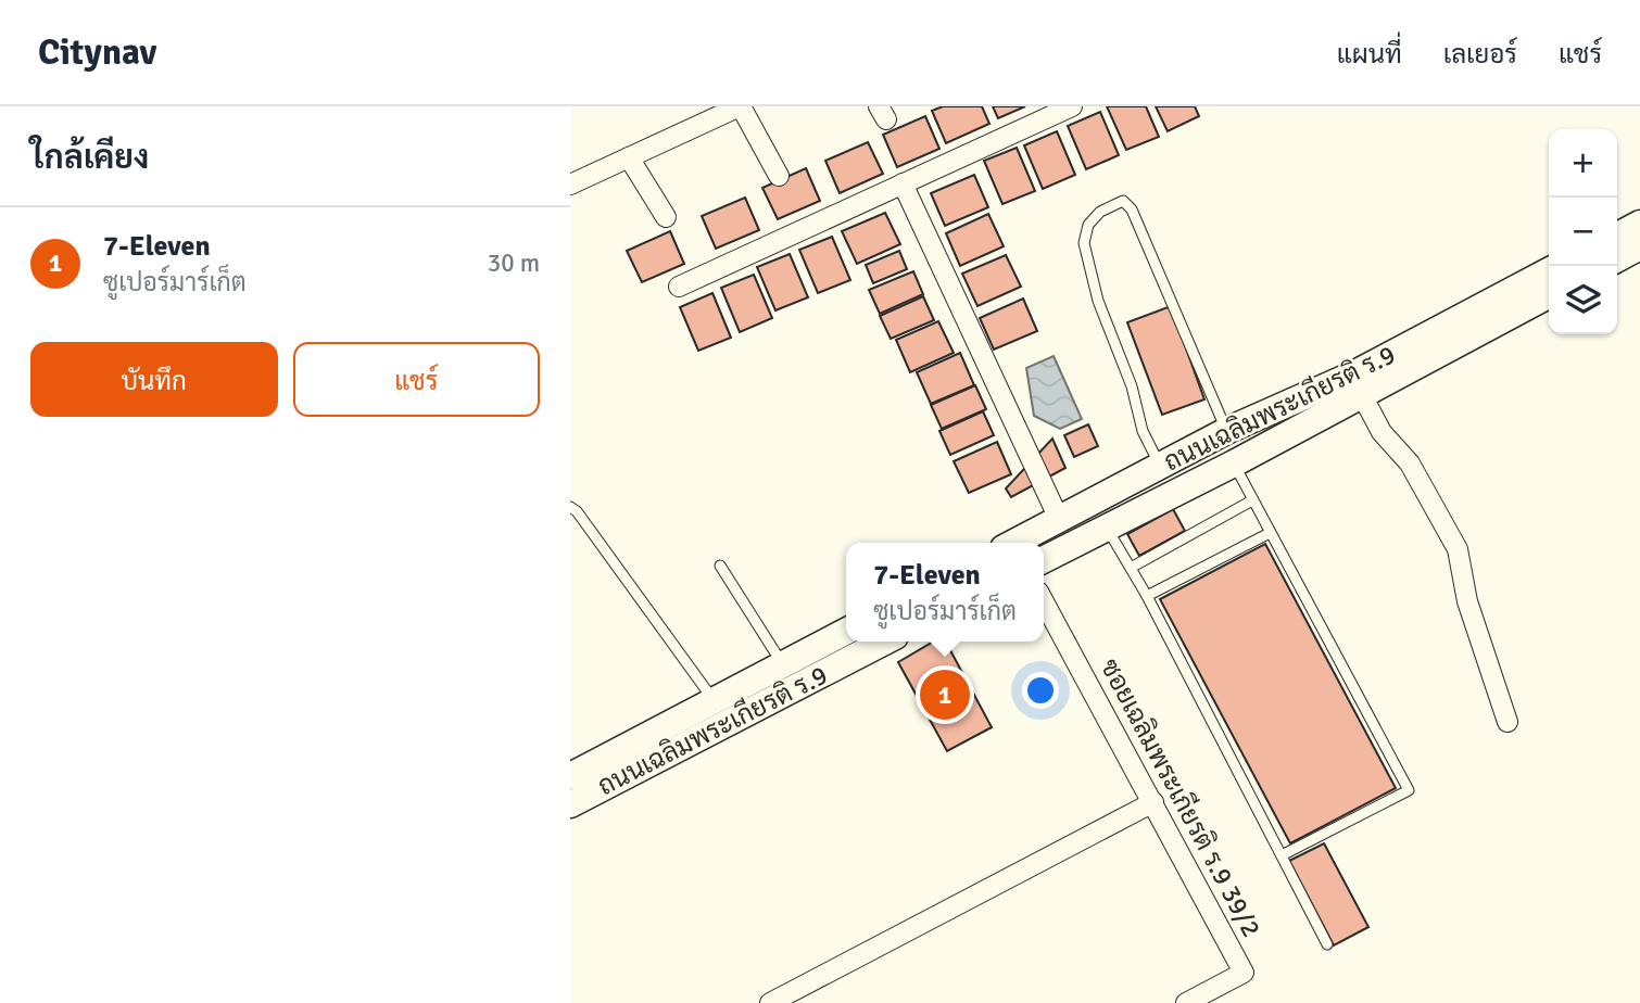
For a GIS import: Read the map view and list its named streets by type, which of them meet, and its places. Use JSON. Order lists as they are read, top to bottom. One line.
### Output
{"streets":{"main road":["ถนนเฉลิมพระเกียรติ ร.9"],"street":["ซอยเฉลิมพระเกียรติ ร.9 39/2"]},"page":{"header":"Citynav","nav":["แผนที่","เลเยอร์","แชร์"],"heading":"ใกล้เคียง","map_buttons":["+","−"],"list":[{"mark":"1","name":"7-Eleven","note":"ซูเปอร์มาร์เก็ต","value":"30 m"}],"buttons":["บันทึก","แชร์"],"popup":["7-Eleven","ซูเปอร์มาร์เก็ต"],"pins":"1"}}
